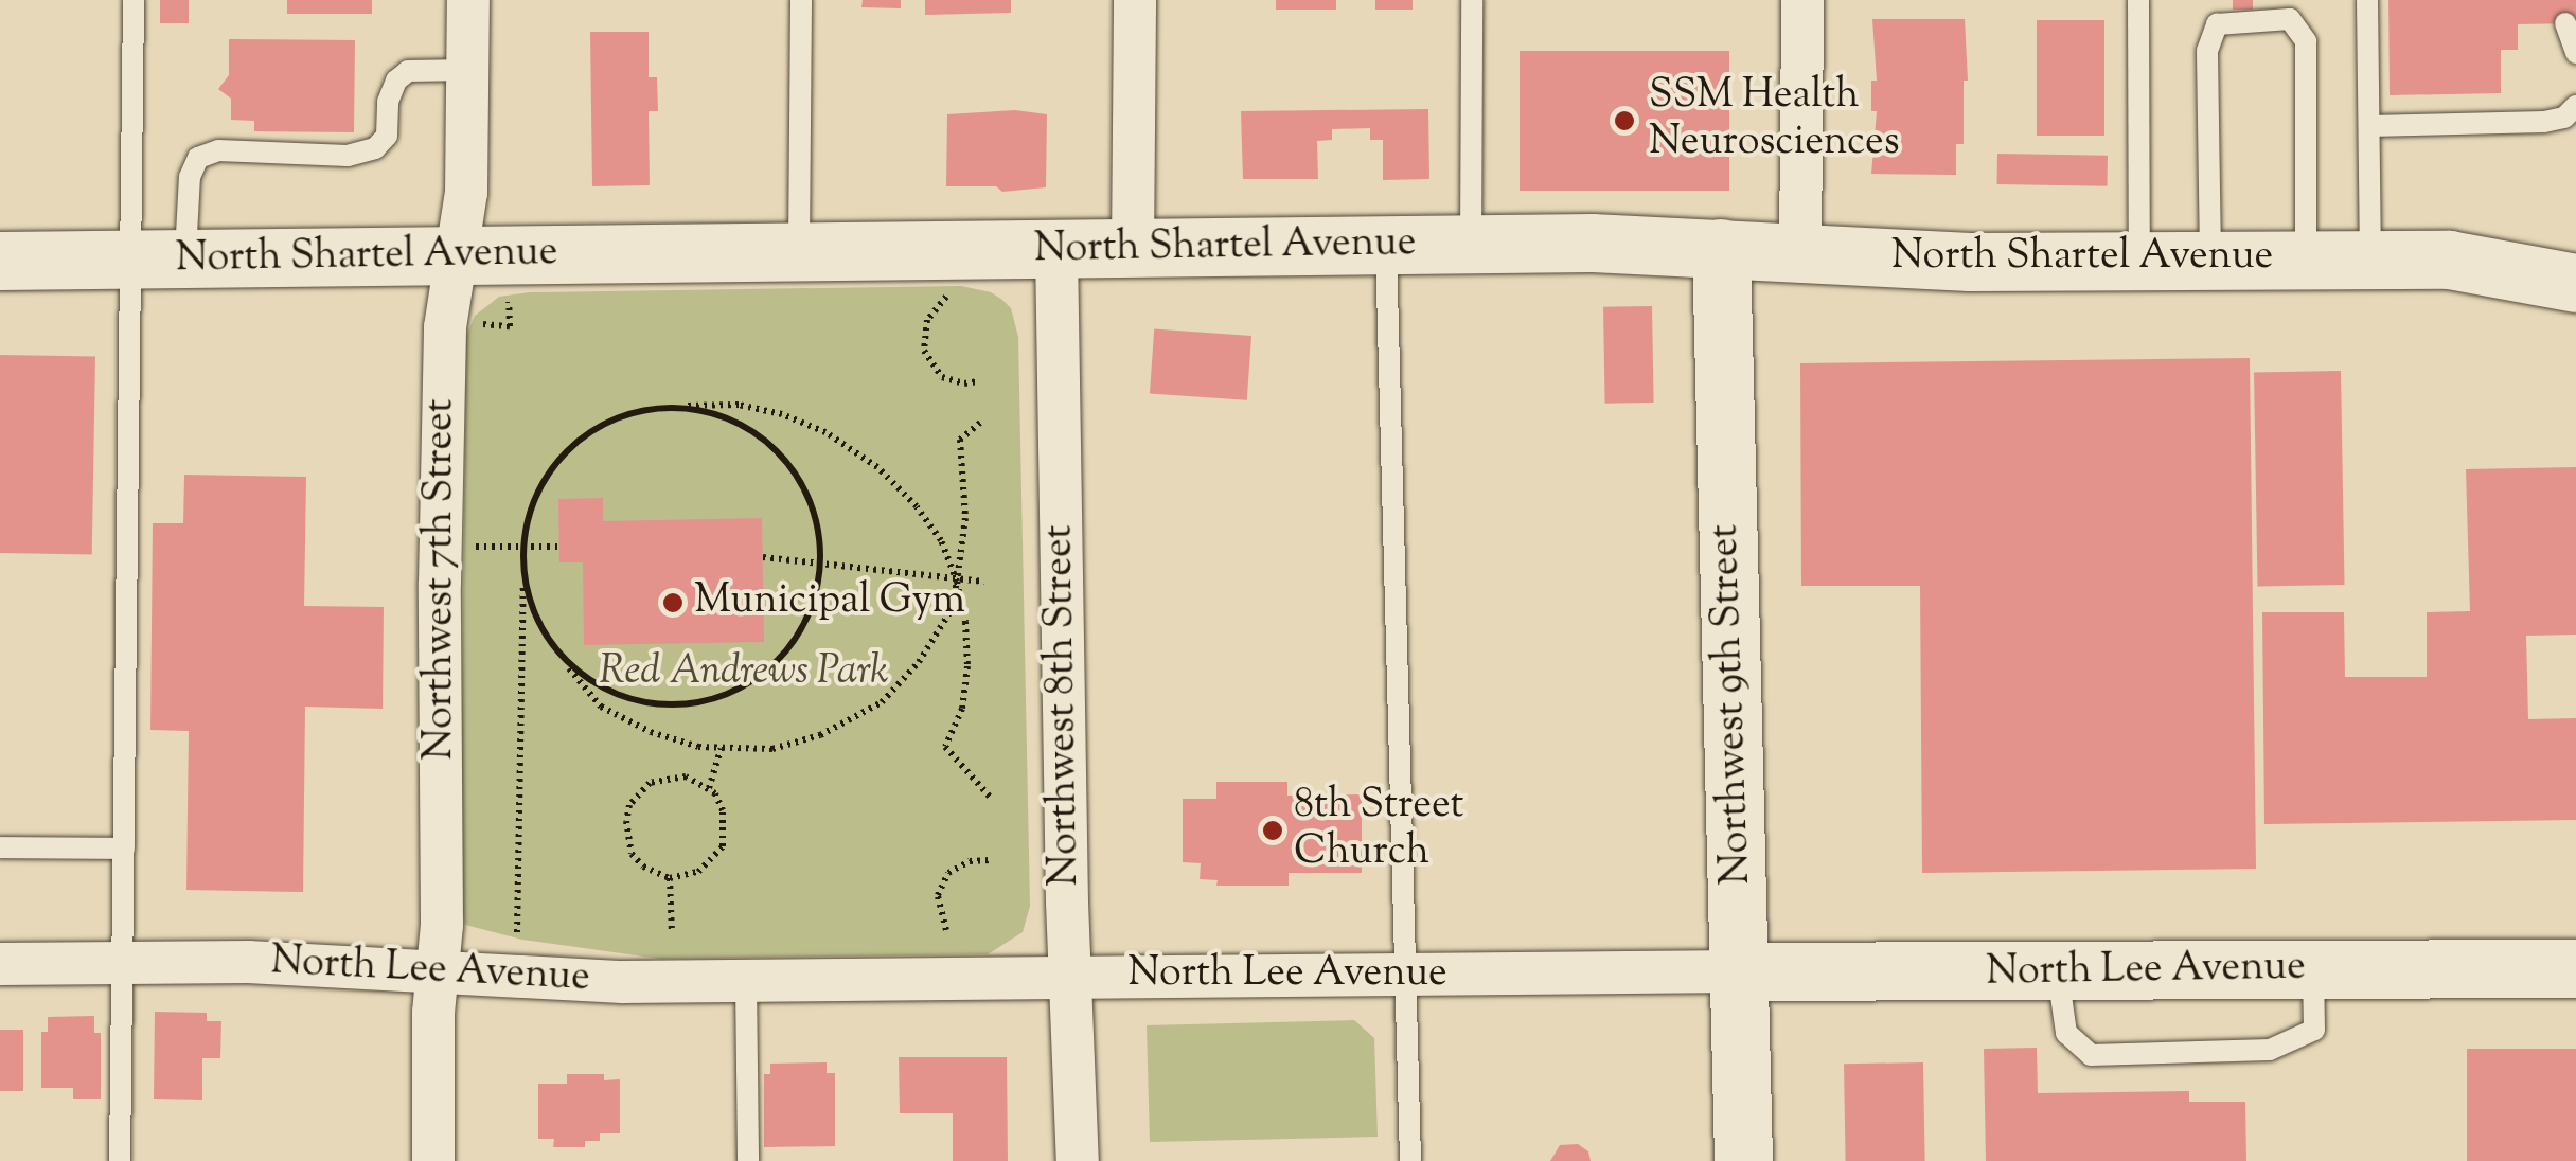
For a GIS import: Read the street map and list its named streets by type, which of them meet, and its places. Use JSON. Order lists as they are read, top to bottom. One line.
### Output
{"streets":{"street":["North Shartel Avenue","Northwest 7th Street","Northwest 9th Street","Northwest 8th Street","North Lee Avenue"]},"crossings":[["North Shartel Avenue","Northwest 7th Street"],["North Shartel Avenue","Northwest 9th Street"],["North Shartel Avenue","Northwest 8th Street"],["Northwest 7th Street","North Lee Avenue"],["Northwest 9th Street","North Lee Avenue"],["Northwest 8th Street","North Lee Avenue"]],"parks":["Red Andrews Park"],"places":["SSM Health Neurosciences","Municipal Gym","8th Street Church"]}
